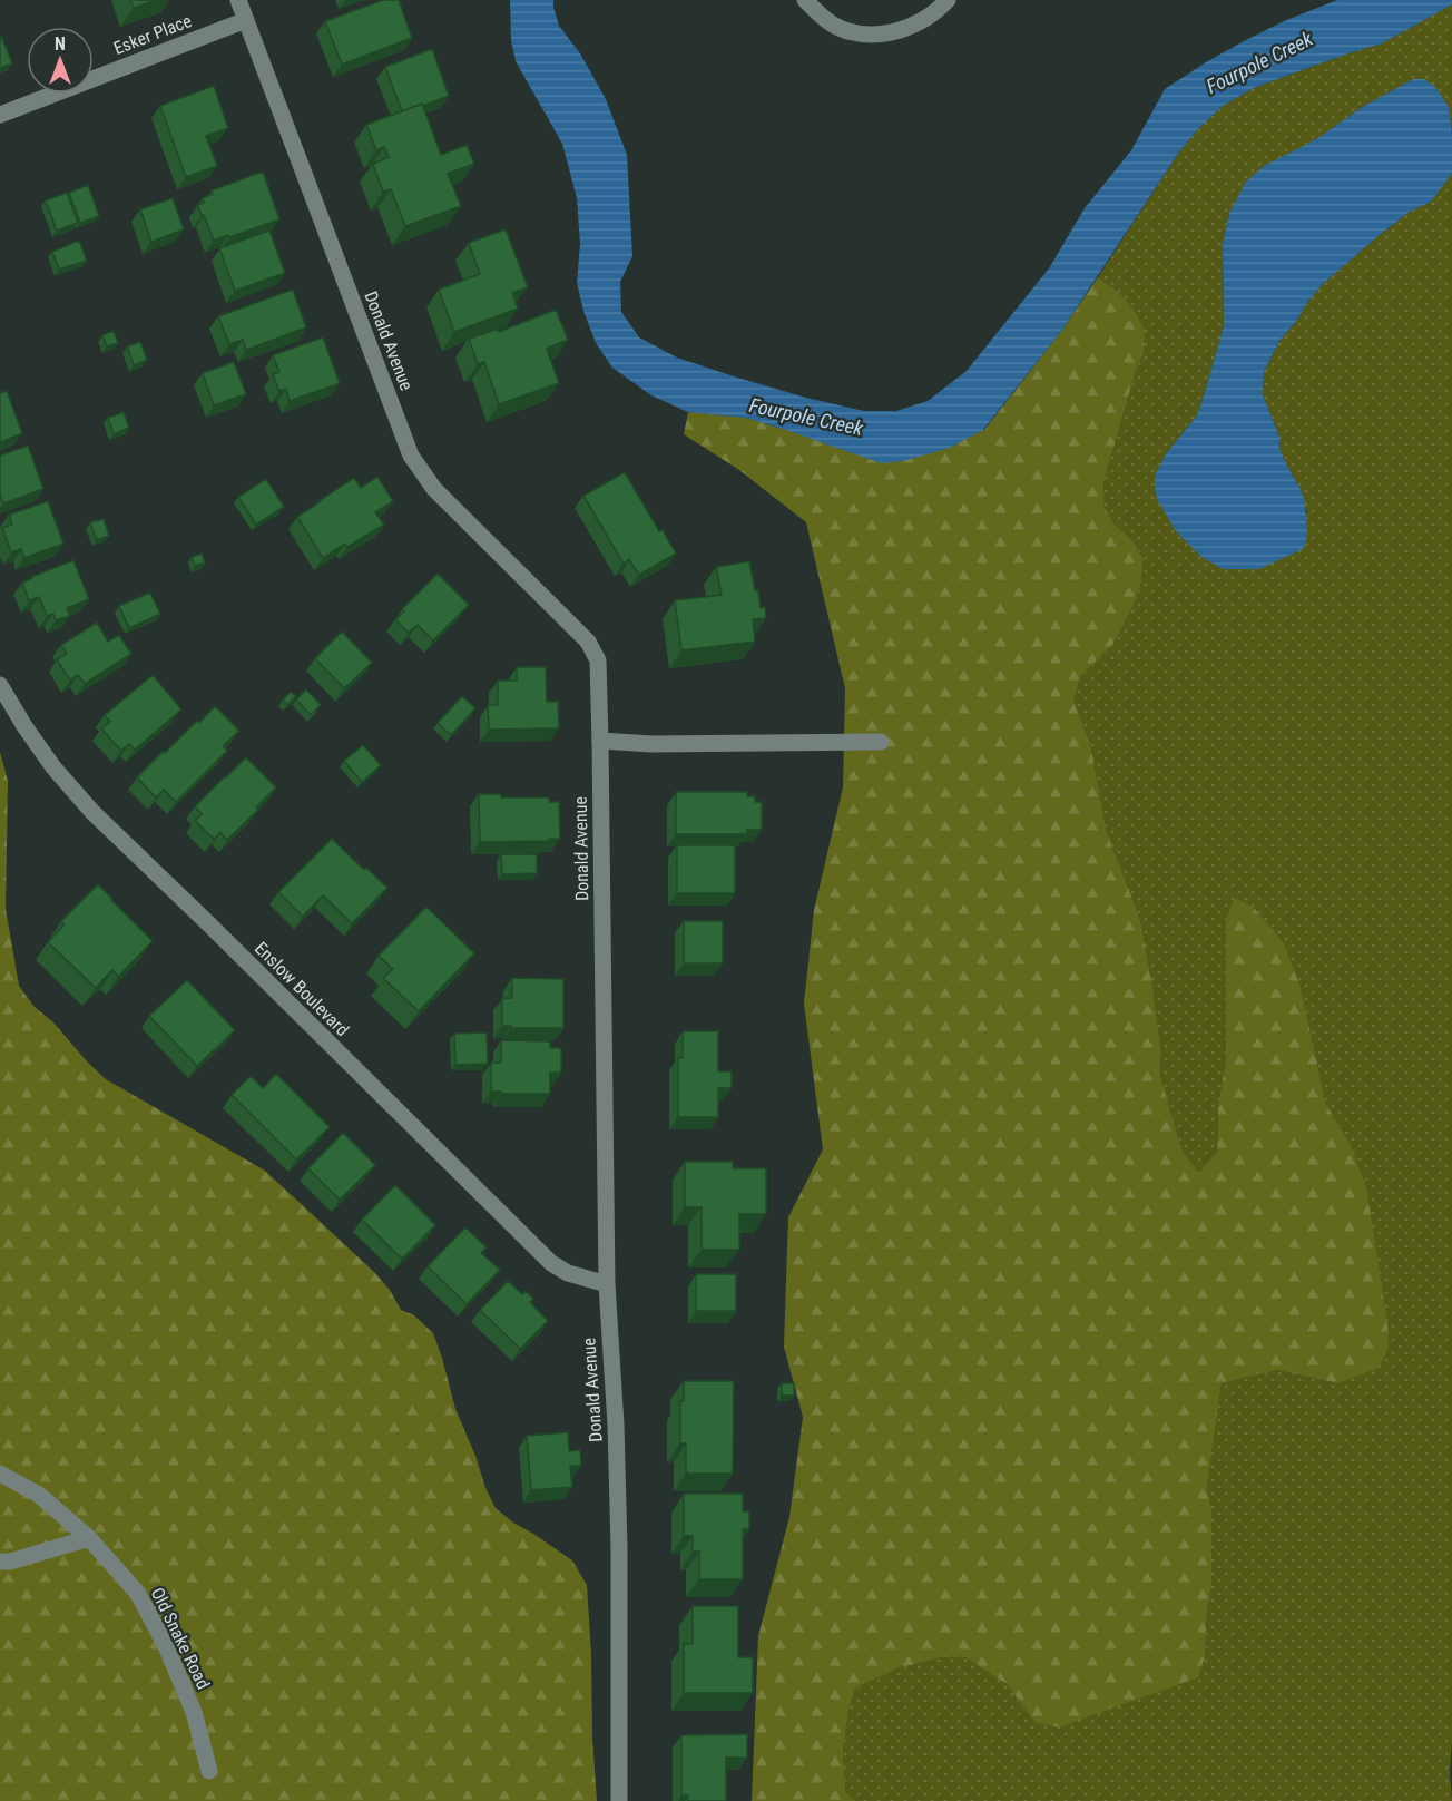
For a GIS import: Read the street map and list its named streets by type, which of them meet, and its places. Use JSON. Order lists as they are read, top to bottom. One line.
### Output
{"streets":{"street":["Esker Place","Donald Avenue","Enslow Boulevard","Old Snake Road"]},"crossings":[["Esker Place","Donald Avenue"],["Donald Avenue","Enslow Boulevard"]],"water":["Fourpole Creek"],"north":"top"}
